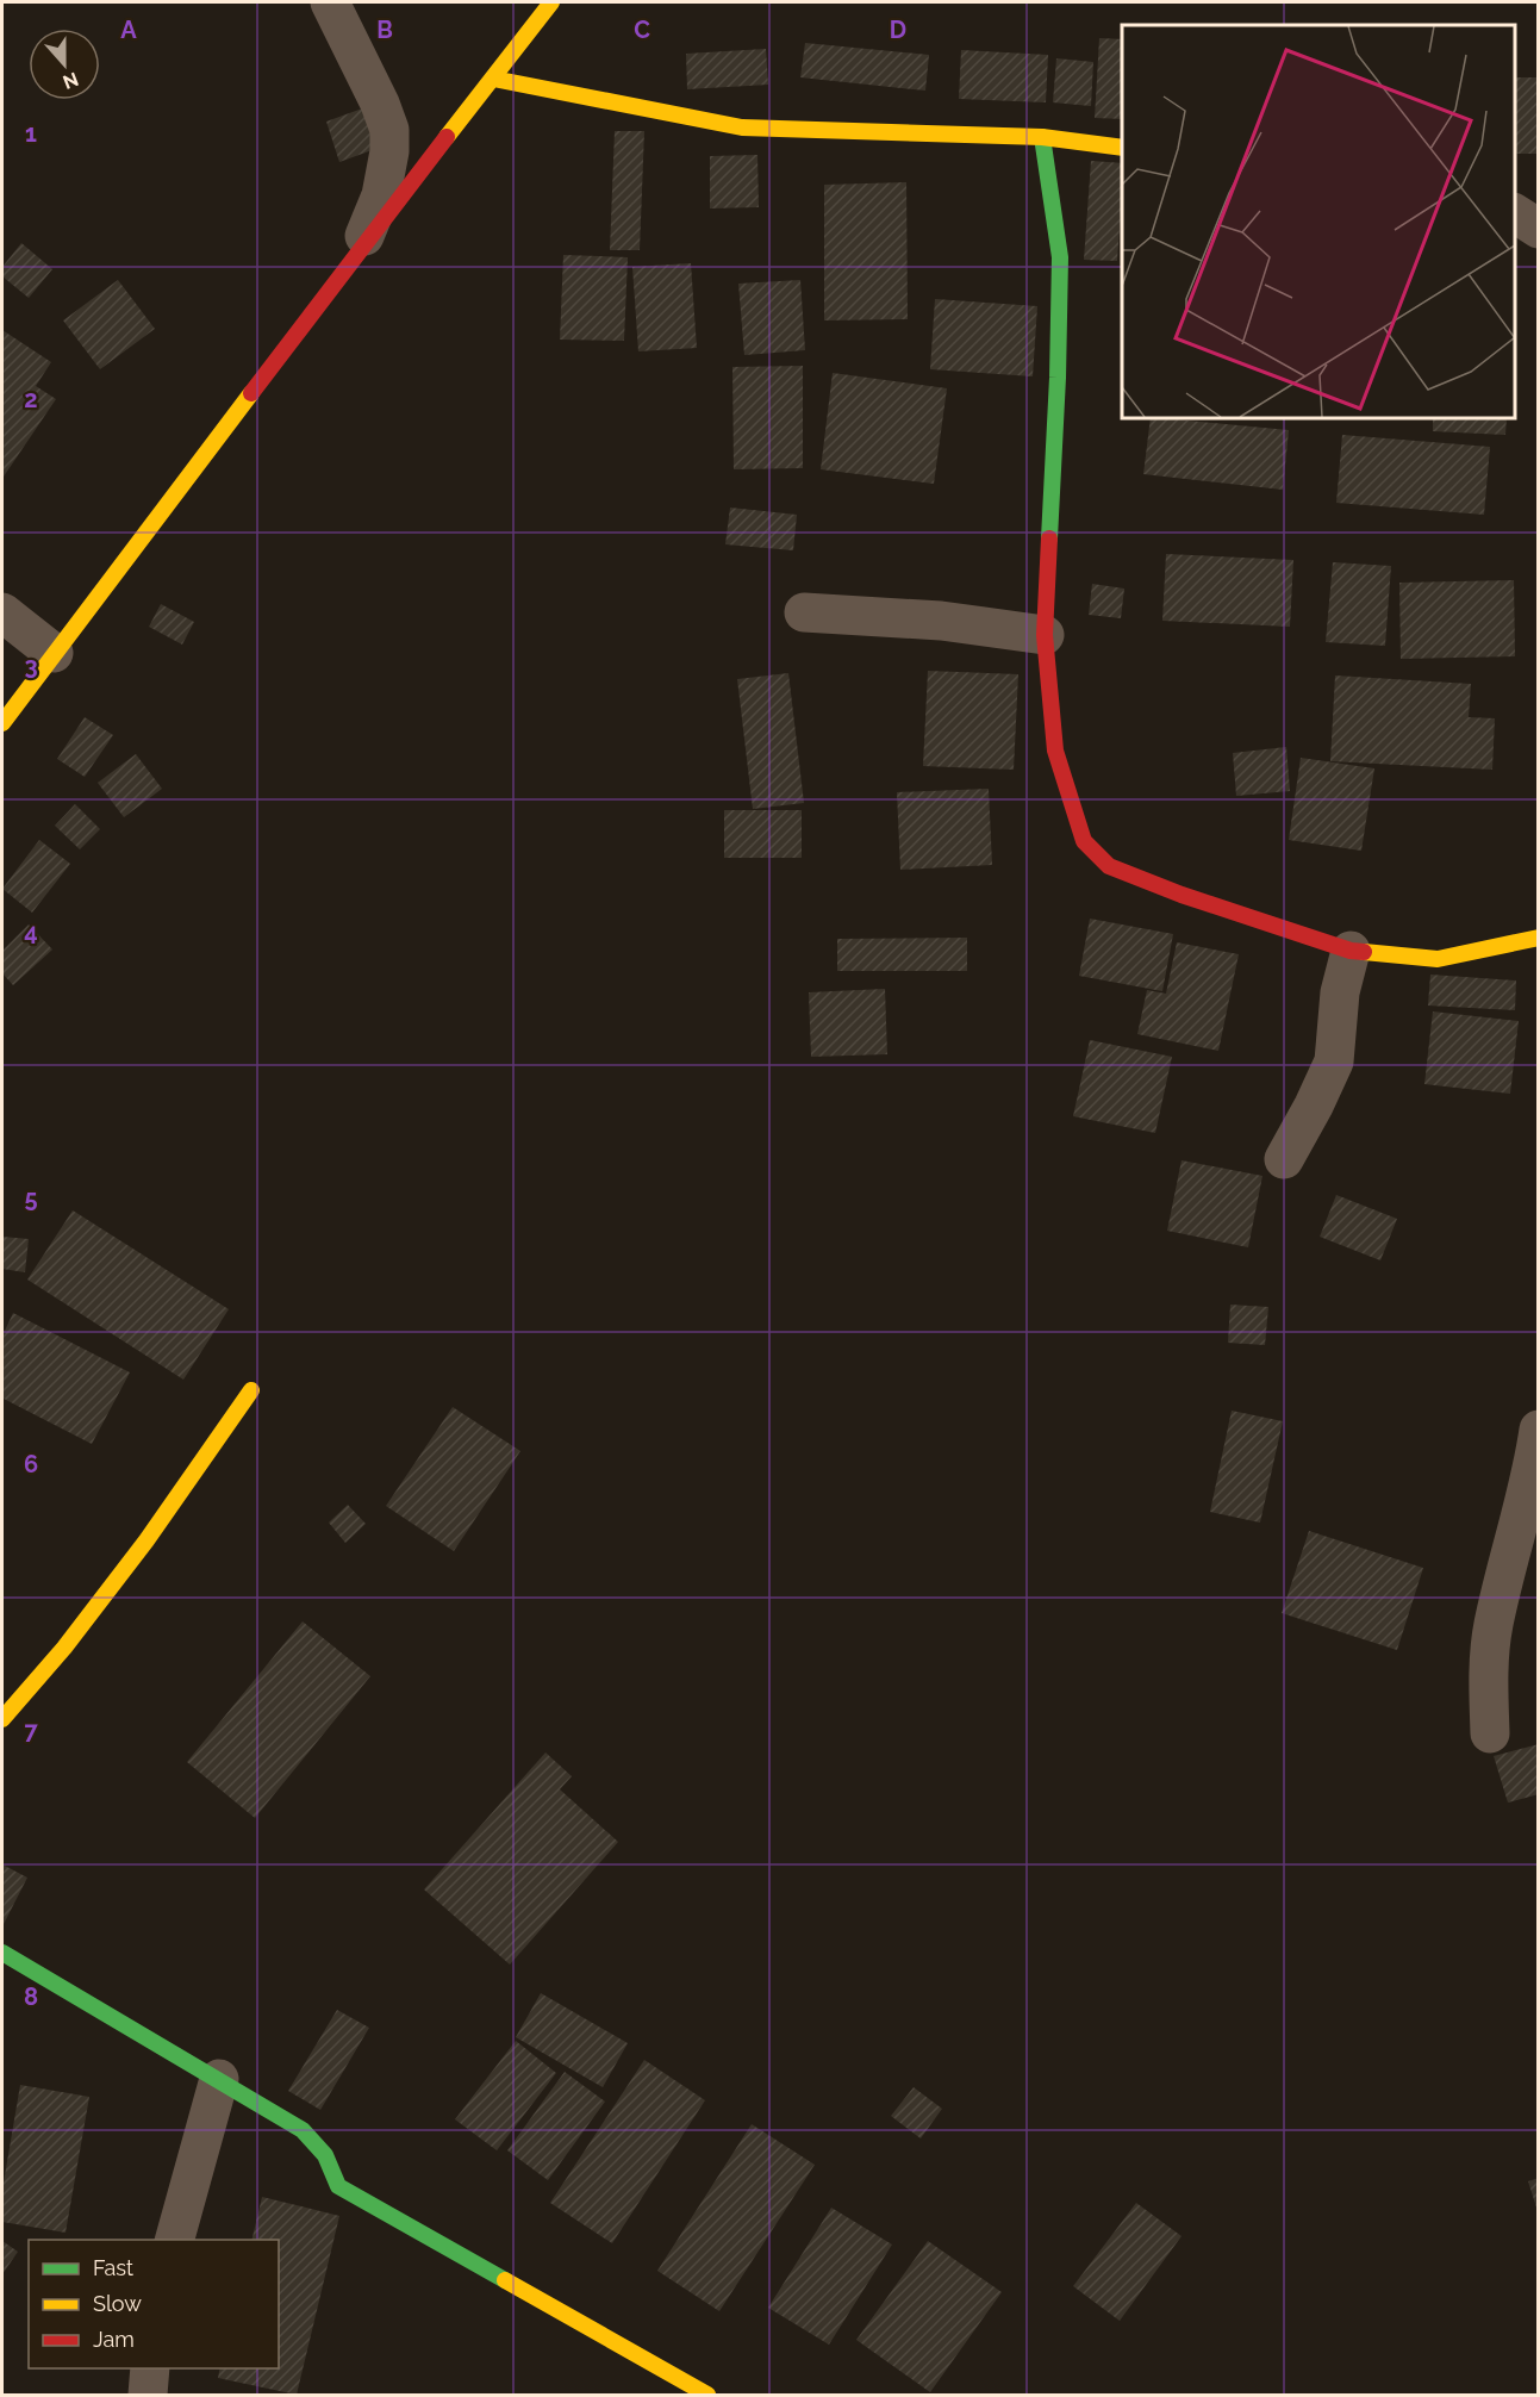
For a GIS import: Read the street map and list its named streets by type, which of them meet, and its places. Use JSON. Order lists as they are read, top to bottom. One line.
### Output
{"legend":["Fast","Slow","Jam"],"north":"bottom","grid":{"columns":["A","B","C","D"],"rows":["1","2","3","4","5","6","7","8"]}}
